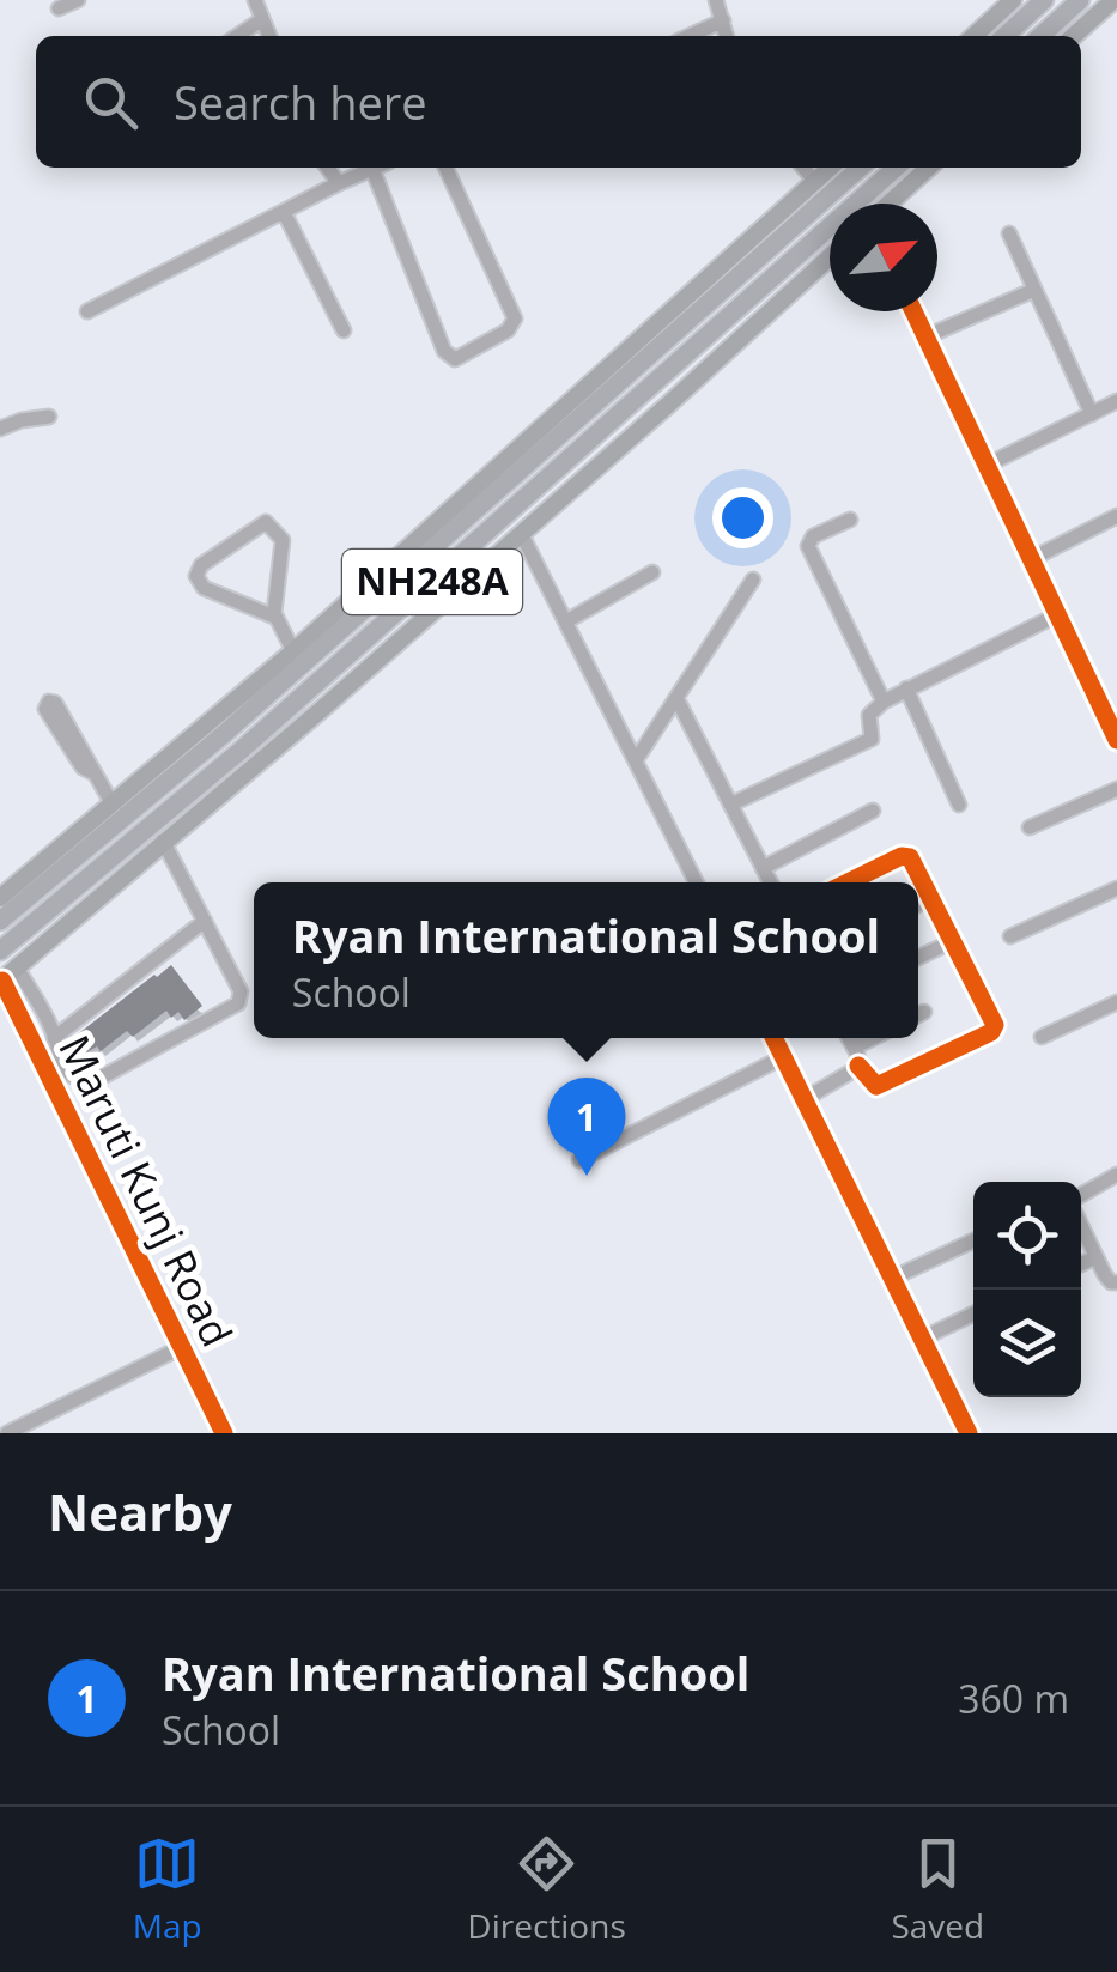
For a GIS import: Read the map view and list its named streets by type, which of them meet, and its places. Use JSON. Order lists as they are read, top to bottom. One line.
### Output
{"streets":{"highway":["NH248A"],"street":["Maruti Kunj Road"]},"north":"top right","page":{"search":"Search here","popup":["Ryan International School","School"],"pins":"1","heading":"Nearby","list":[{"mark":"1","name":"Ryan International School","note":"School","value":"360 m"}],"nav":["Map","Directions","Saved"]}}
